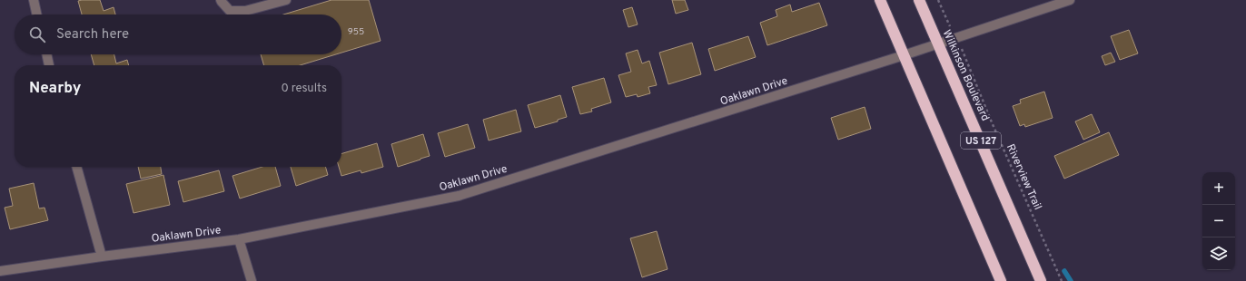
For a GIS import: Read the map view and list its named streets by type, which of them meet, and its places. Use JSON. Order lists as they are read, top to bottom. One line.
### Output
{"streets":{"highway":["Wilkinson Boulevard","US 127"],"street":["Oaklawn Drive"],"path":["Riverview Trail"]},"crossings":[["Wilkinson Boulevard","Oaklawn Drive"],["Oaklawn Drive","US 127"],["Oaklawn Drive","Riverview Trail"]],"house_numbers":["955"],"page":{"search":"Search here","heading":["Nearby","0 results"],"map_buttons":["+","−"]}}
